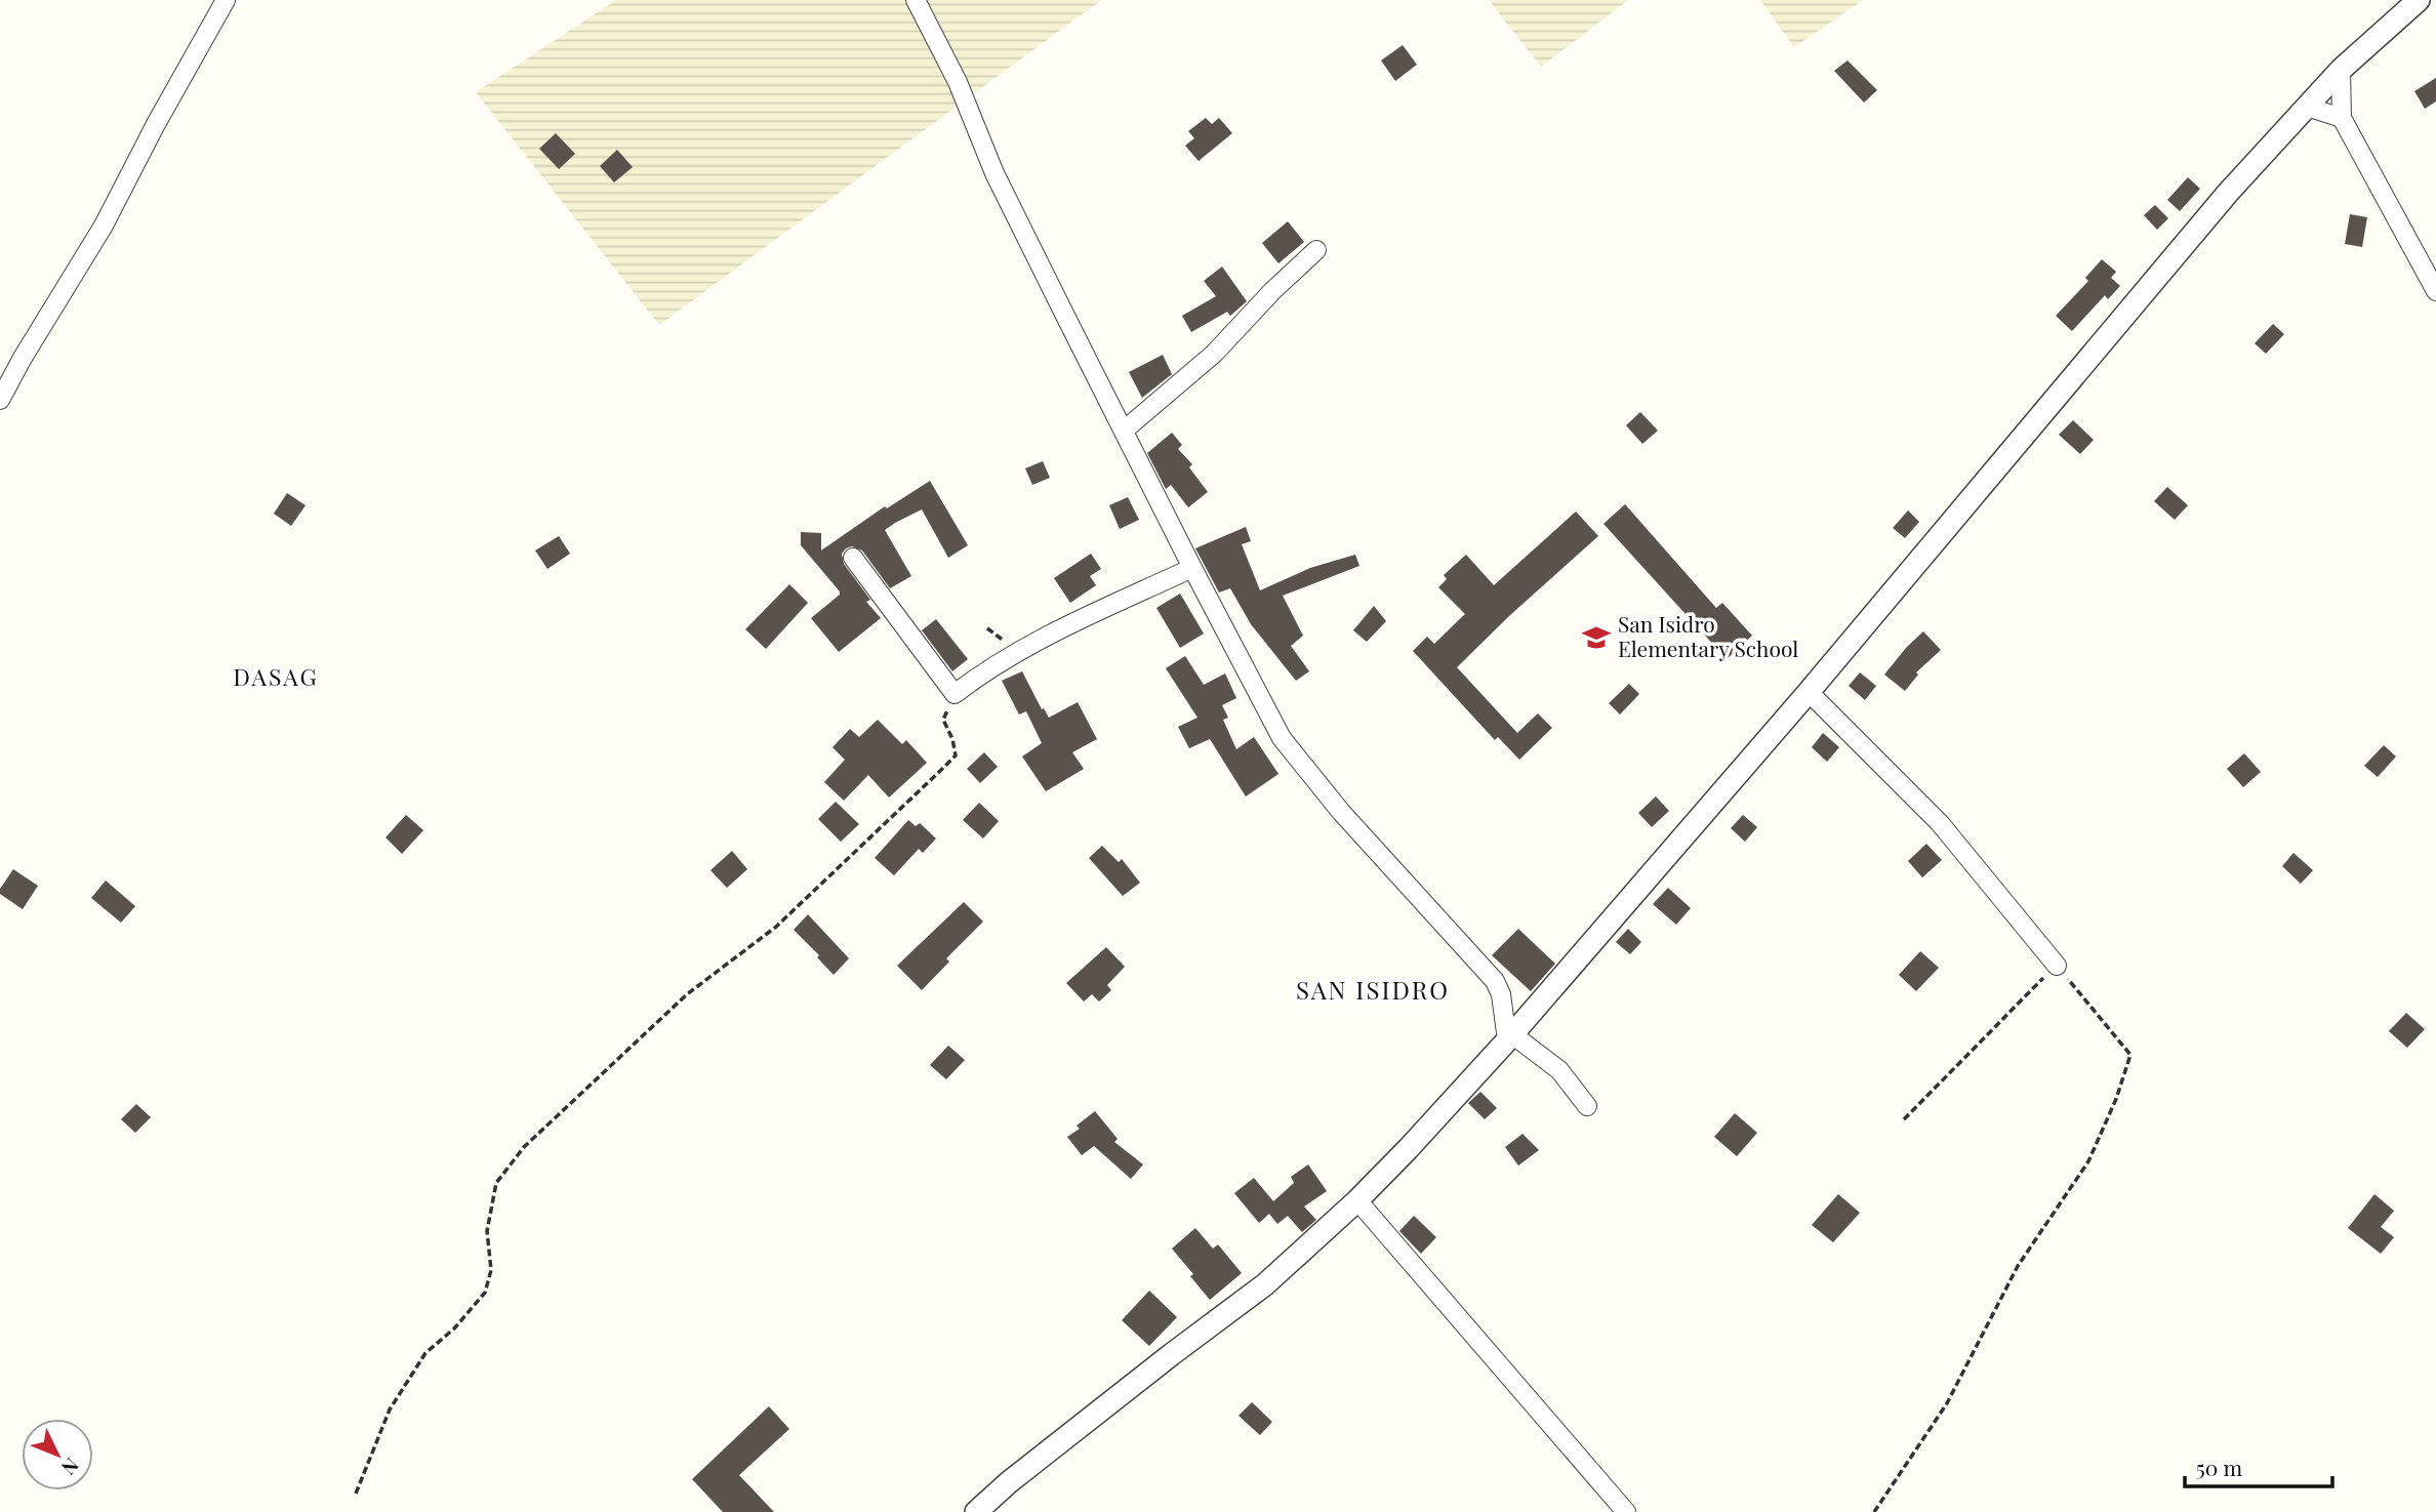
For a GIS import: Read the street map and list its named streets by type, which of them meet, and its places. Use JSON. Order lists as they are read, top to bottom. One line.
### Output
{"districts":["DASAG","SAN ISIDRO"],"places":{"school or university":["San Isidro Elementary School"]},"scale_bar":"50 m","north":"bottom right"}
